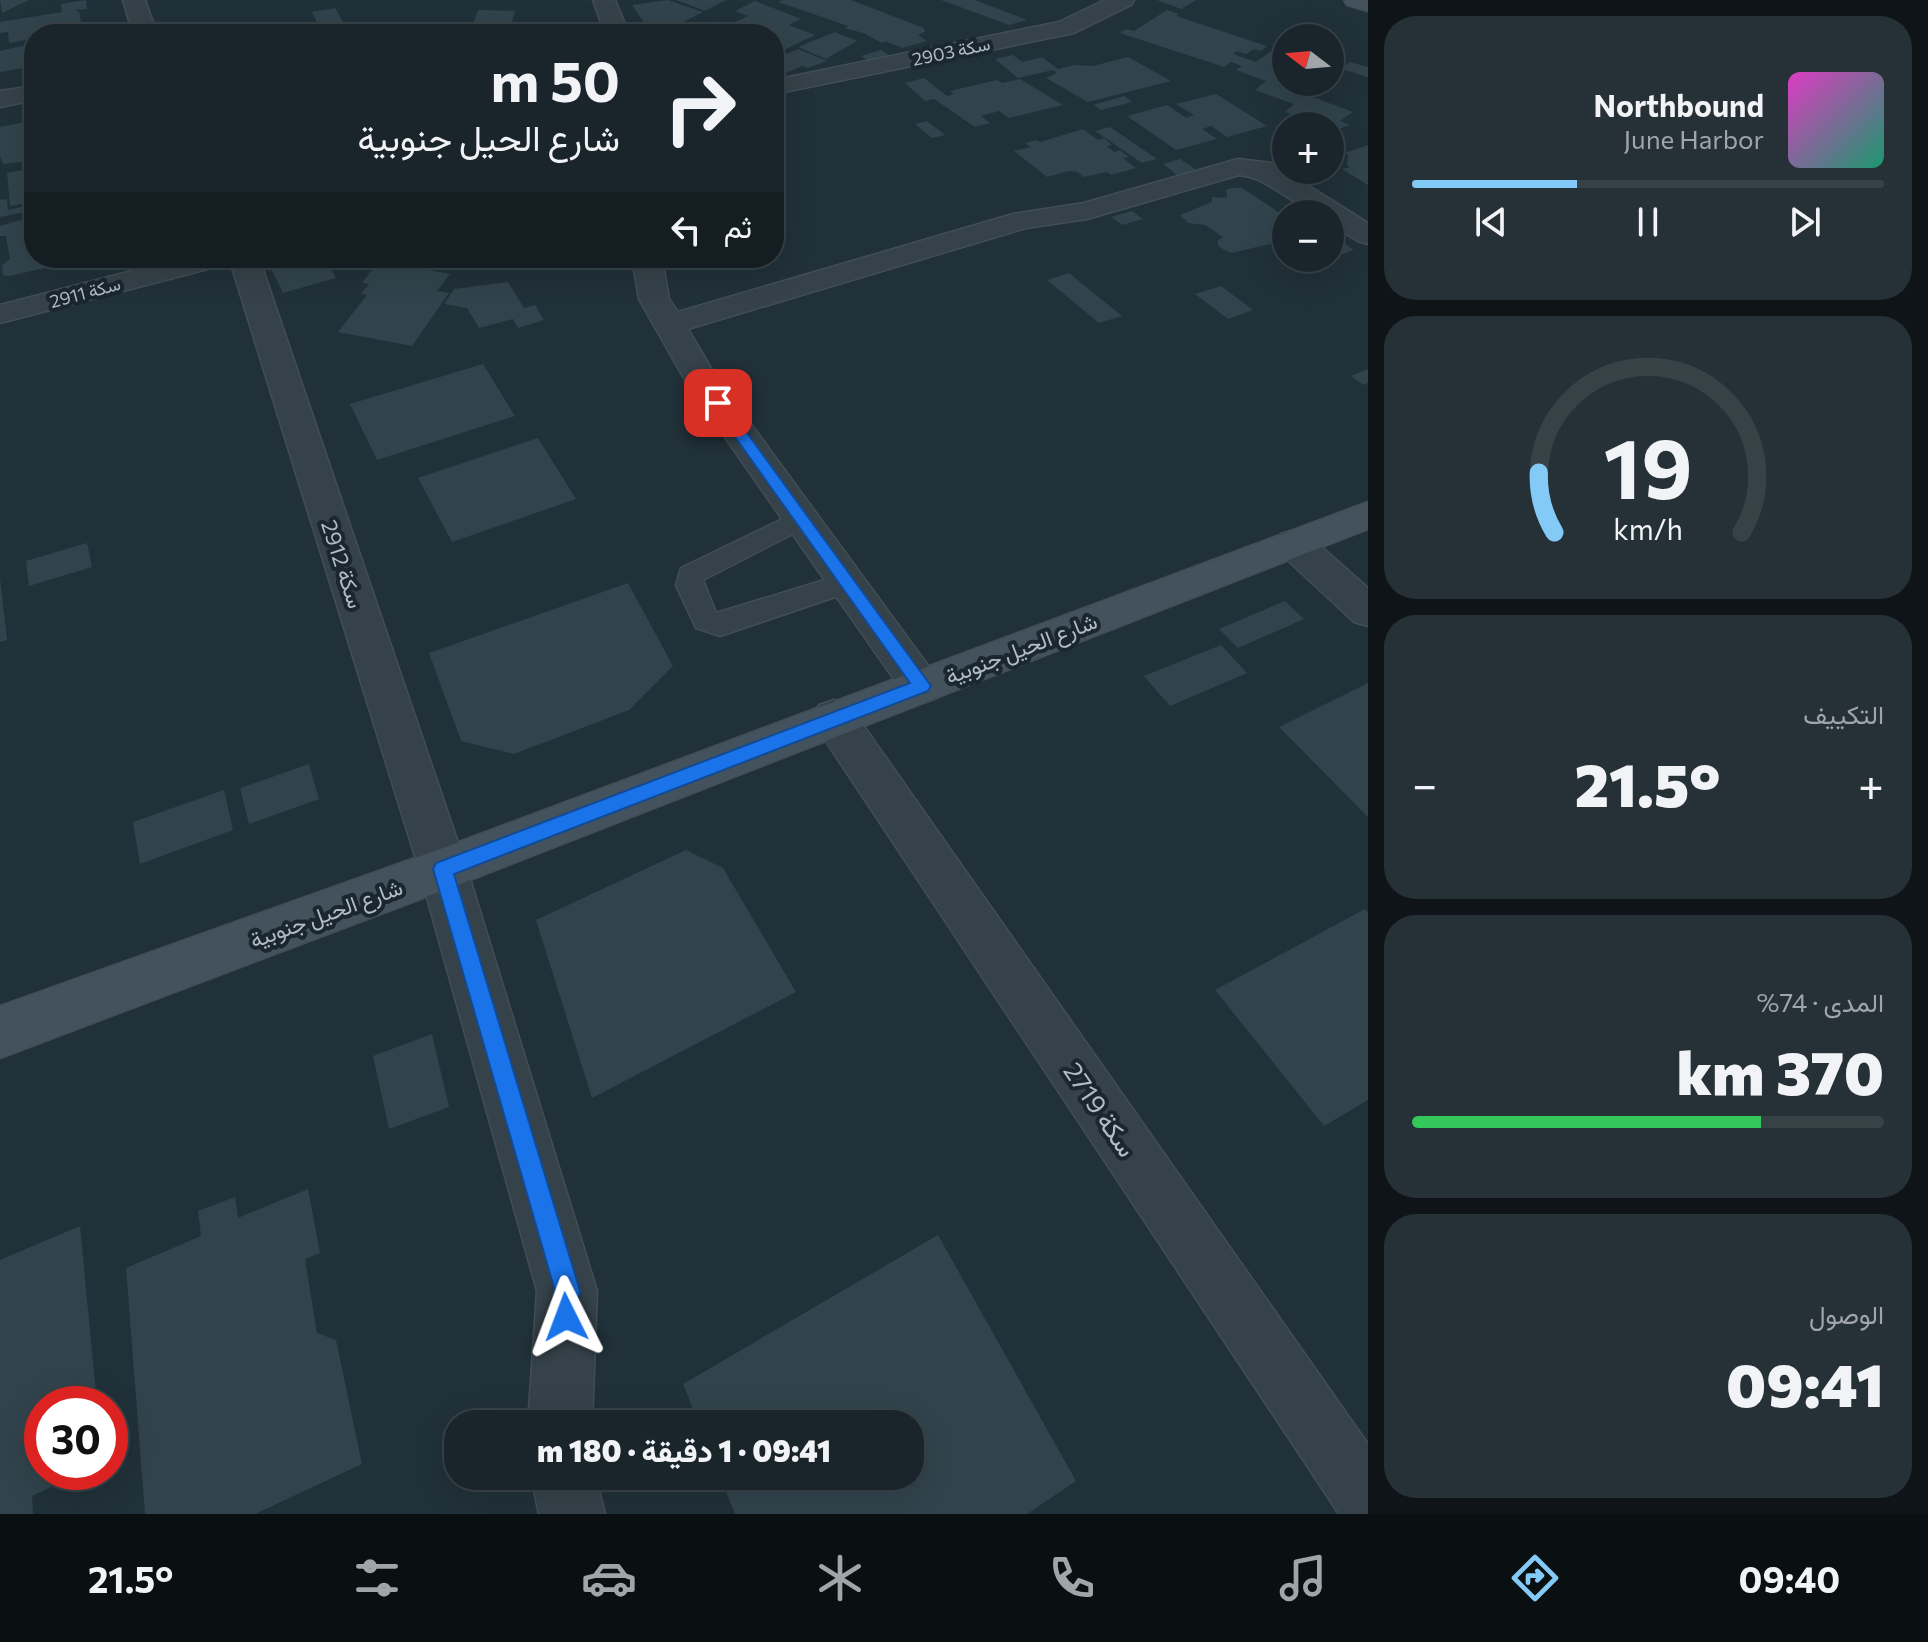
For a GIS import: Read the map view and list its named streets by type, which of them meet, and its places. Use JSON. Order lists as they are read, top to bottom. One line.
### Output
{"streets":{"street":["سكة 2903","سكة 2911","سكة 2912","شارع الحيل جنوبية","سكة 2719"]},"crossings":[["سكة 2912","شارع الحيل جنوبية"],["شارع الحيل جنوبية","سكة 2719"]],"north":"left","page":{"map_buttons":["+","−"],"turn":["50 m","شارع الحيل جنوبية"],"song":["Northbound","June Harbor"],"then":"ثم","tile":["التكييف",["المدى · 74%","370 km"],["الوصول","09:41"]],"heat":["−","21.5°","+"],"limit":"30","trip":"09:41 · 1 دقيقة · 180 m","tabs":["09:40","21.5°"],"gauge":["19","km/h"]}}
